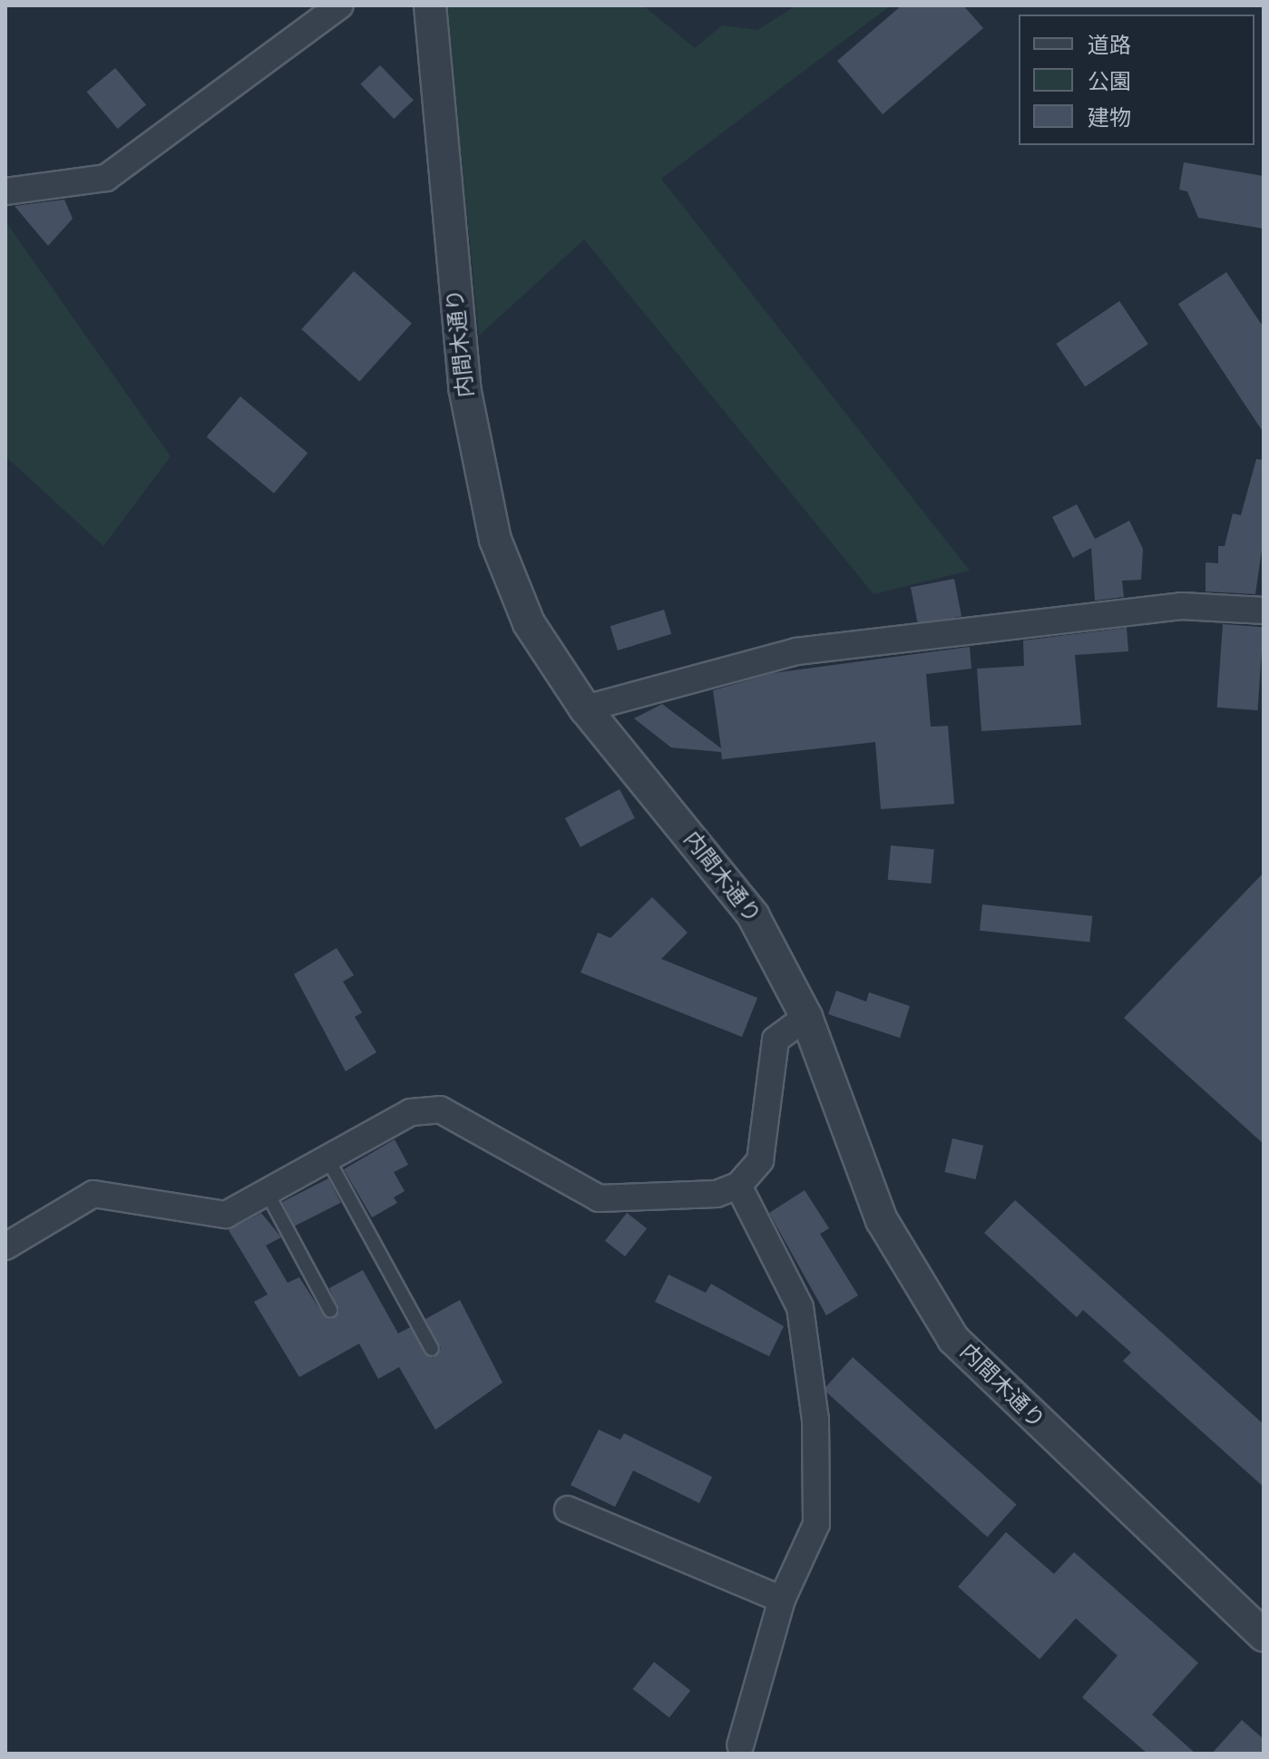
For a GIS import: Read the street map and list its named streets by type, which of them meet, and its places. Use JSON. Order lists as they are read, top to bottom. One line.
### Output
{"streets":{"street":["内間木通り"]},"legend":["道路","公園","建物"]}
